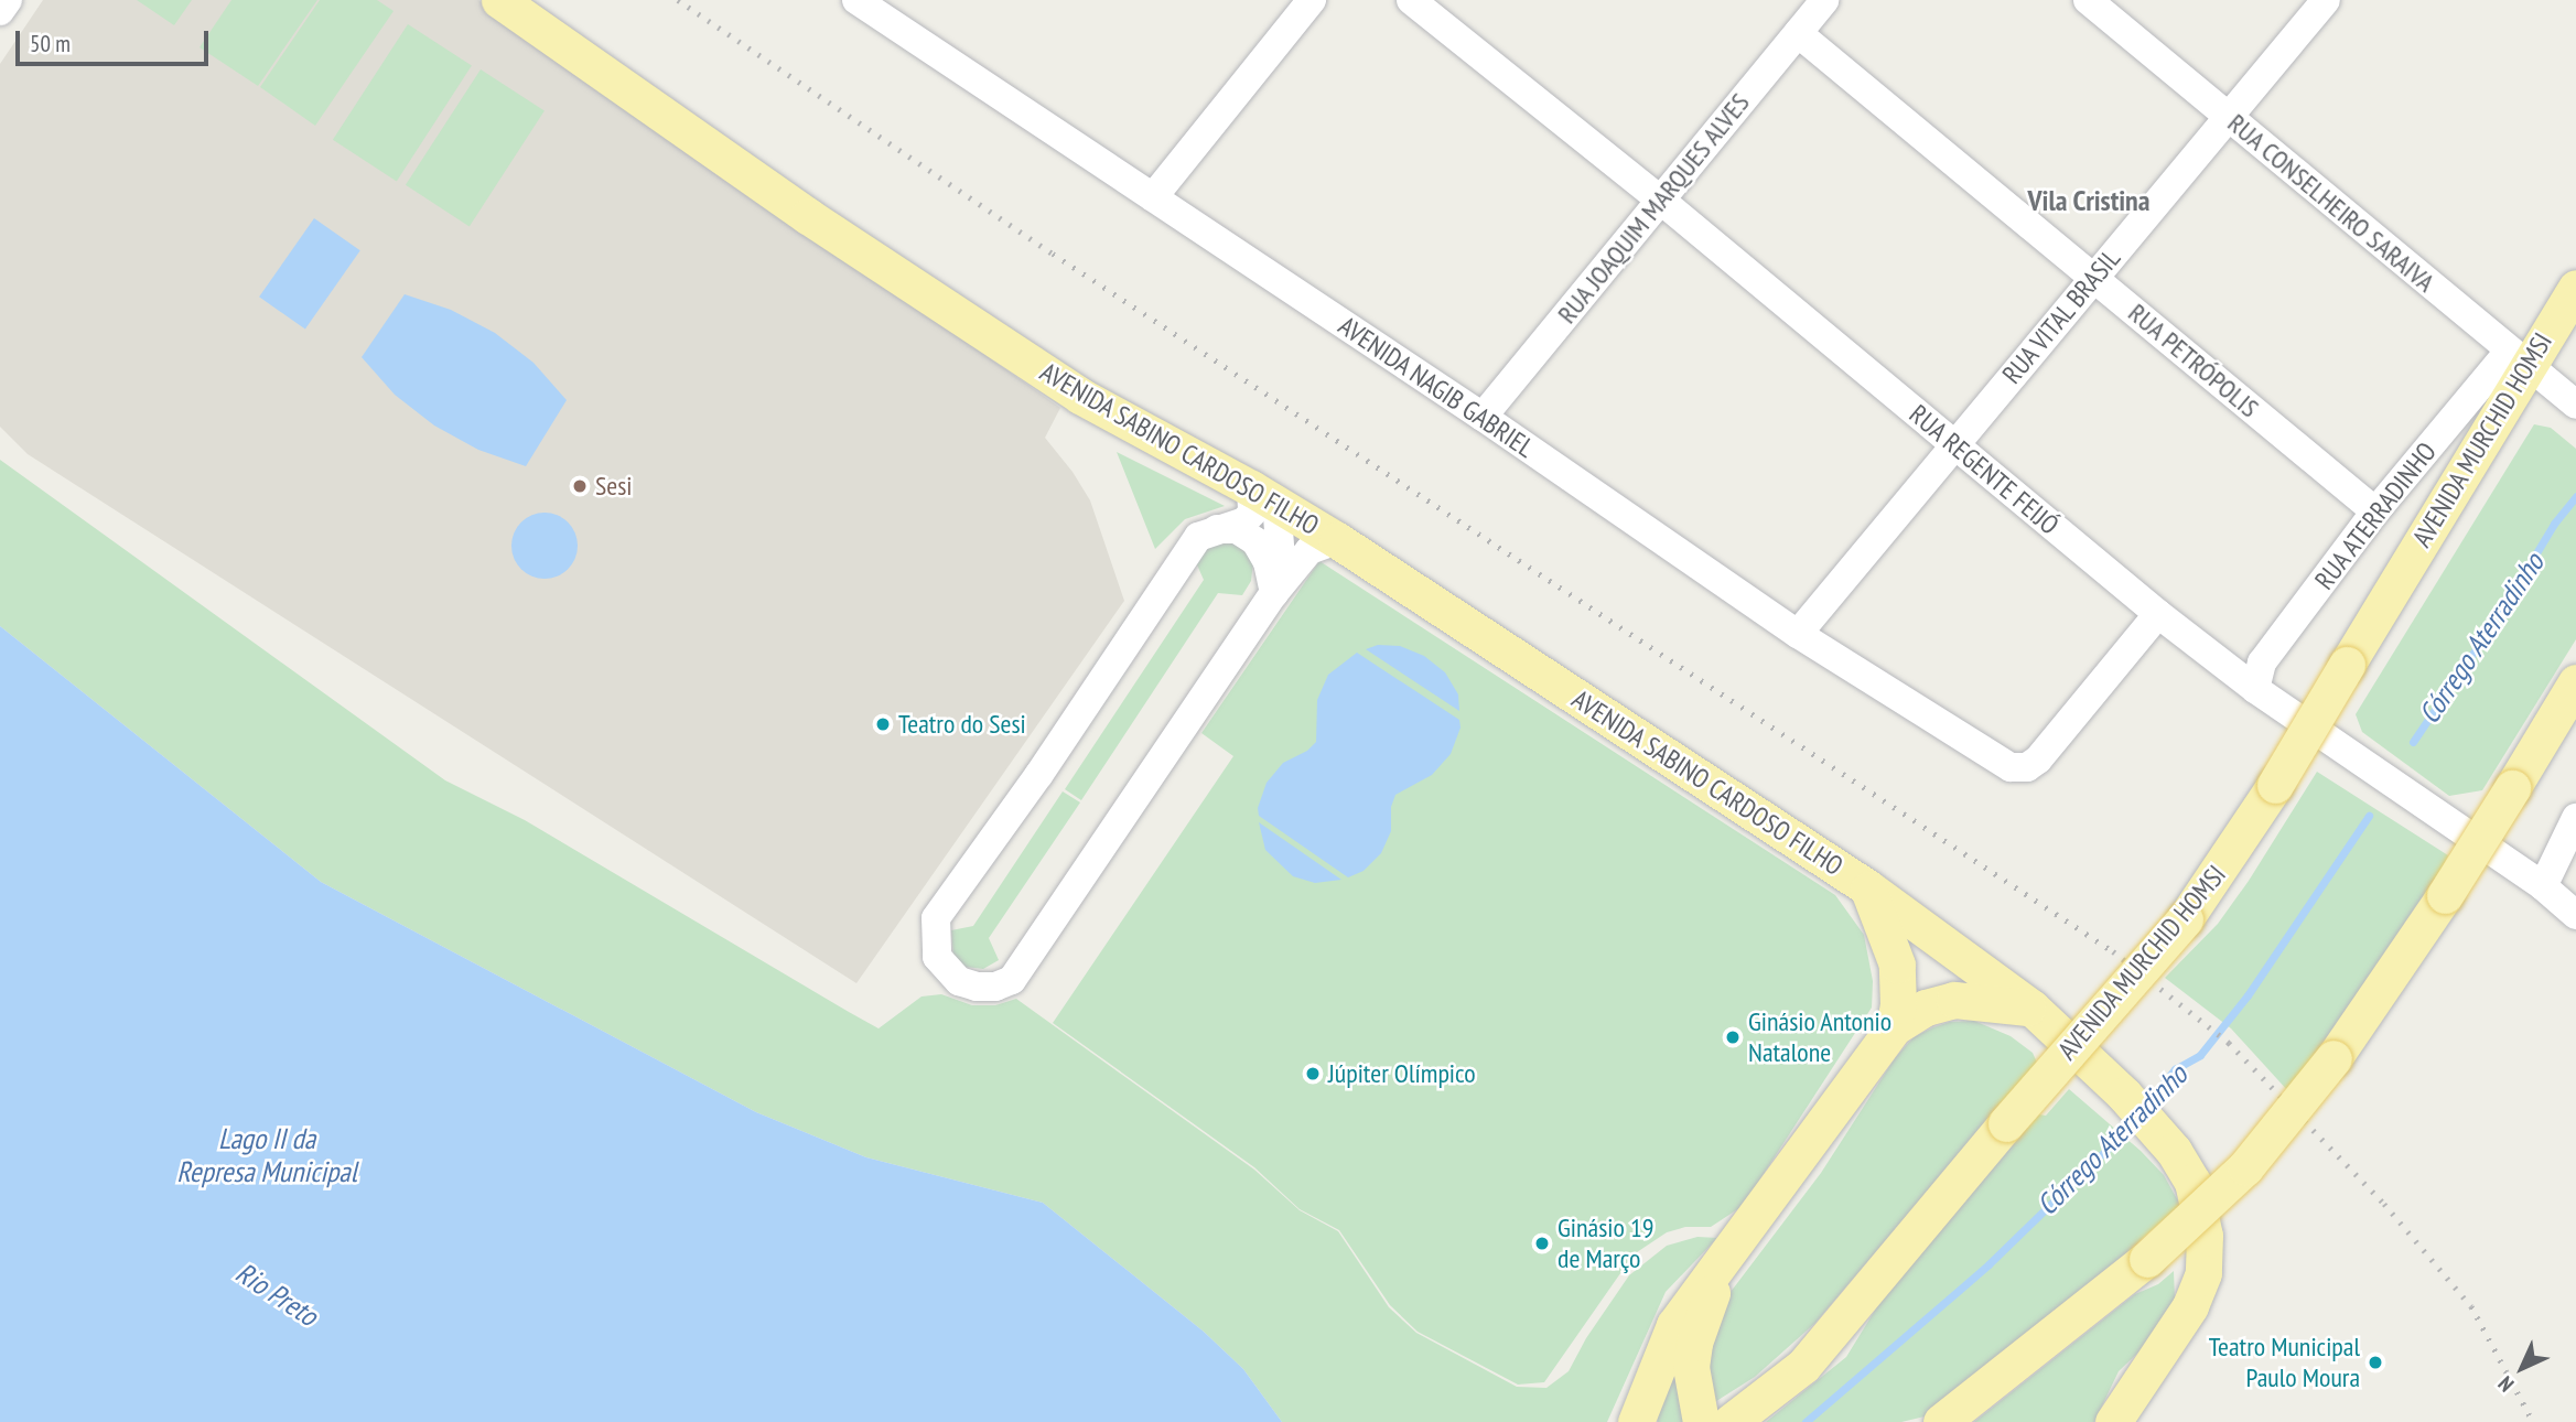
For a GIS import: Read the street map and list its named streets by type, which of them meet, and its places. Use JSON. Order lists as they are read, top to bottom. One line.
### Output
{"streets":{"main road":["AVENIDA MURCHID HOMSI","AVENIDA SABINO CARDOSO FILHO"],"street":["RUA CONSELHEIRO SARAIVA","RUA JOAQUIM MARQUES ALVES","RUA VITAL BRASIL","RUA PETRÓPOLIS","AVENIDA NAGIB GABRIEL","RUA REGENTE FEIJÓ","RUA ATERRADINHO"]},"crossings":[["RUA CONSELHEIRO SARAIVA","RUA VITAL BRASIL"],["RUA CONSELHEIRO SARAIVA","AVENIDA MURCHID HOMSI"],["RUA CONSELHEIRO SARAIVA","RUA ATERRADINHO"],["RUA JOAQUIM MARQUES ALVES","RUA PETRÓPOLIS"],["RUA JOAQUIM MARQUES ALVES","AVENIDA NAGIB GABRIEL"],["RUA JOAQUIM MARQUES ALVES","RUA REGENTE FEIJÓ"],["RUA VITAL BRASIL","RUA PETRÓPOLIS"],["RUA VITAL BRASIL","AVENIDA NAGIB GABRIEL"],["RUA VITAL BRASIL","RUA REGENTE FEIJÓ"],["RUA PETRÓPOLIS","RUA ATERRADINHO"],["AVENIDA NAGIB GABRIEL","RUA REGENTE FEIJÓ"],["AVENIDA MURCHID HOMSI","RUA ATERRADINHO"],["RUA REGENTE FEIJÓ","RUA ATERRADINHO"]],"districts":["Vila Cristina"],"water":["Córrego Aterradinho","Lago II da Represa Municipal","Rio Preto"],"places":["Sesi","Teatro do Sesi","Ginásio Antonio Natalone","Júpiter Olímpico","Ginásio 19 de Março","Teatro Municipal Paulo Moura"],"scale_bar":"50 m","north":"bottom left"}
